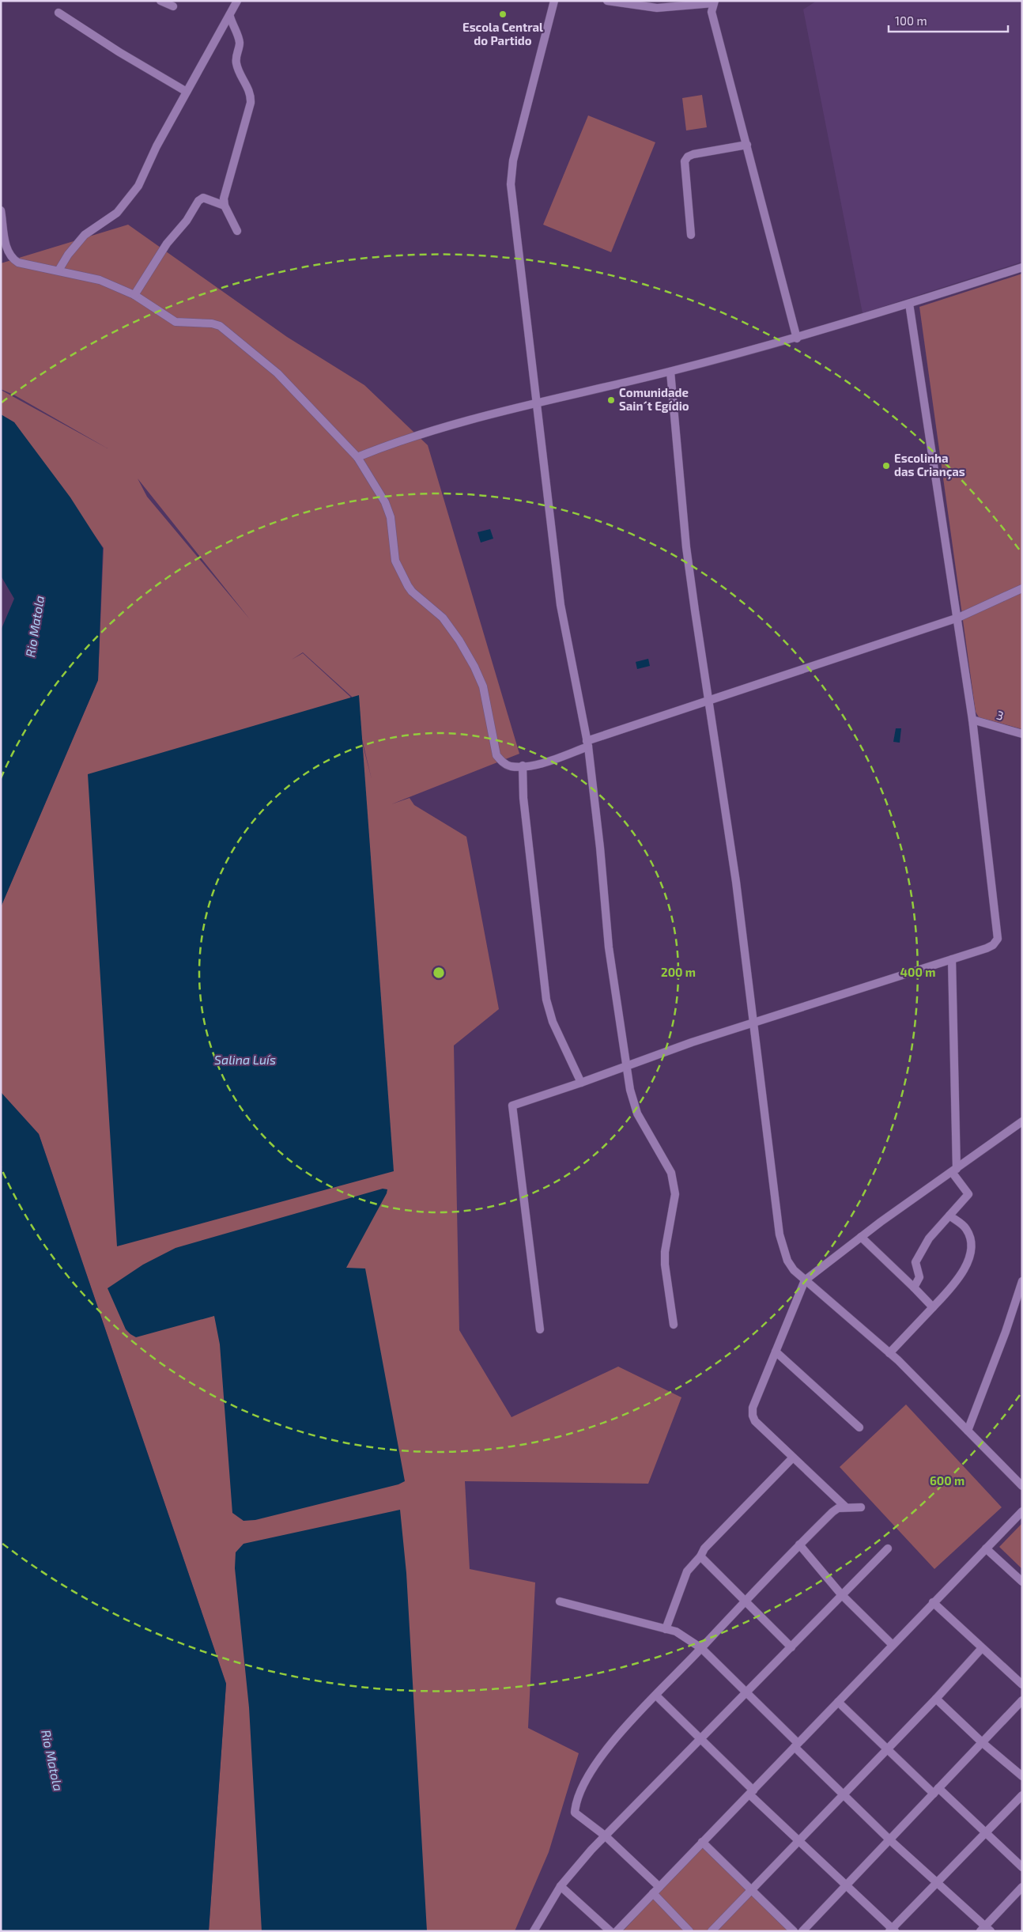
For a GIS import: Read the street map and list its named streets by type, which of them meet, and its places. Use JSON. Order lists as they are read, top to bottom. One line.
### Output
{"streets":{"street":["3"]},"water":["Rio Matola","Salina Luís"],"places":["Escola Central do Partido","Comunidade Sain´t Egídio","Escolinha das Crianças"],"scale_bar":"100 m","rings":["200 m","400 m","600 m"]}
